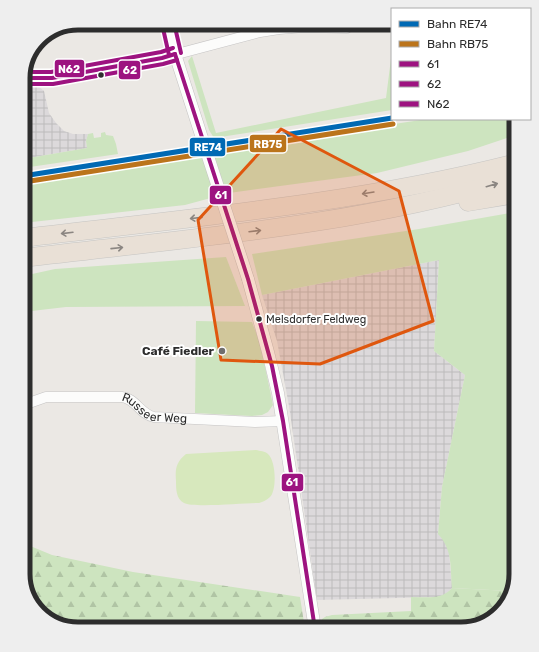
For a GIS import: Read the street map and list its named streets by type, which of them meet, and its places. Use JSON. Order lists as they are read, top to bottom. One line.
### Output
{"streets":{"street":["Russeer Weg"]},"places":["Melsdorfer Feldweg","Café Fiedler"],"lines":["transit line 62","transit line N62","transit line 61","rail line RE74","rail line RB75"],"legend":["Bahn RE74","Bahn RB75","61","62","N62"]}
